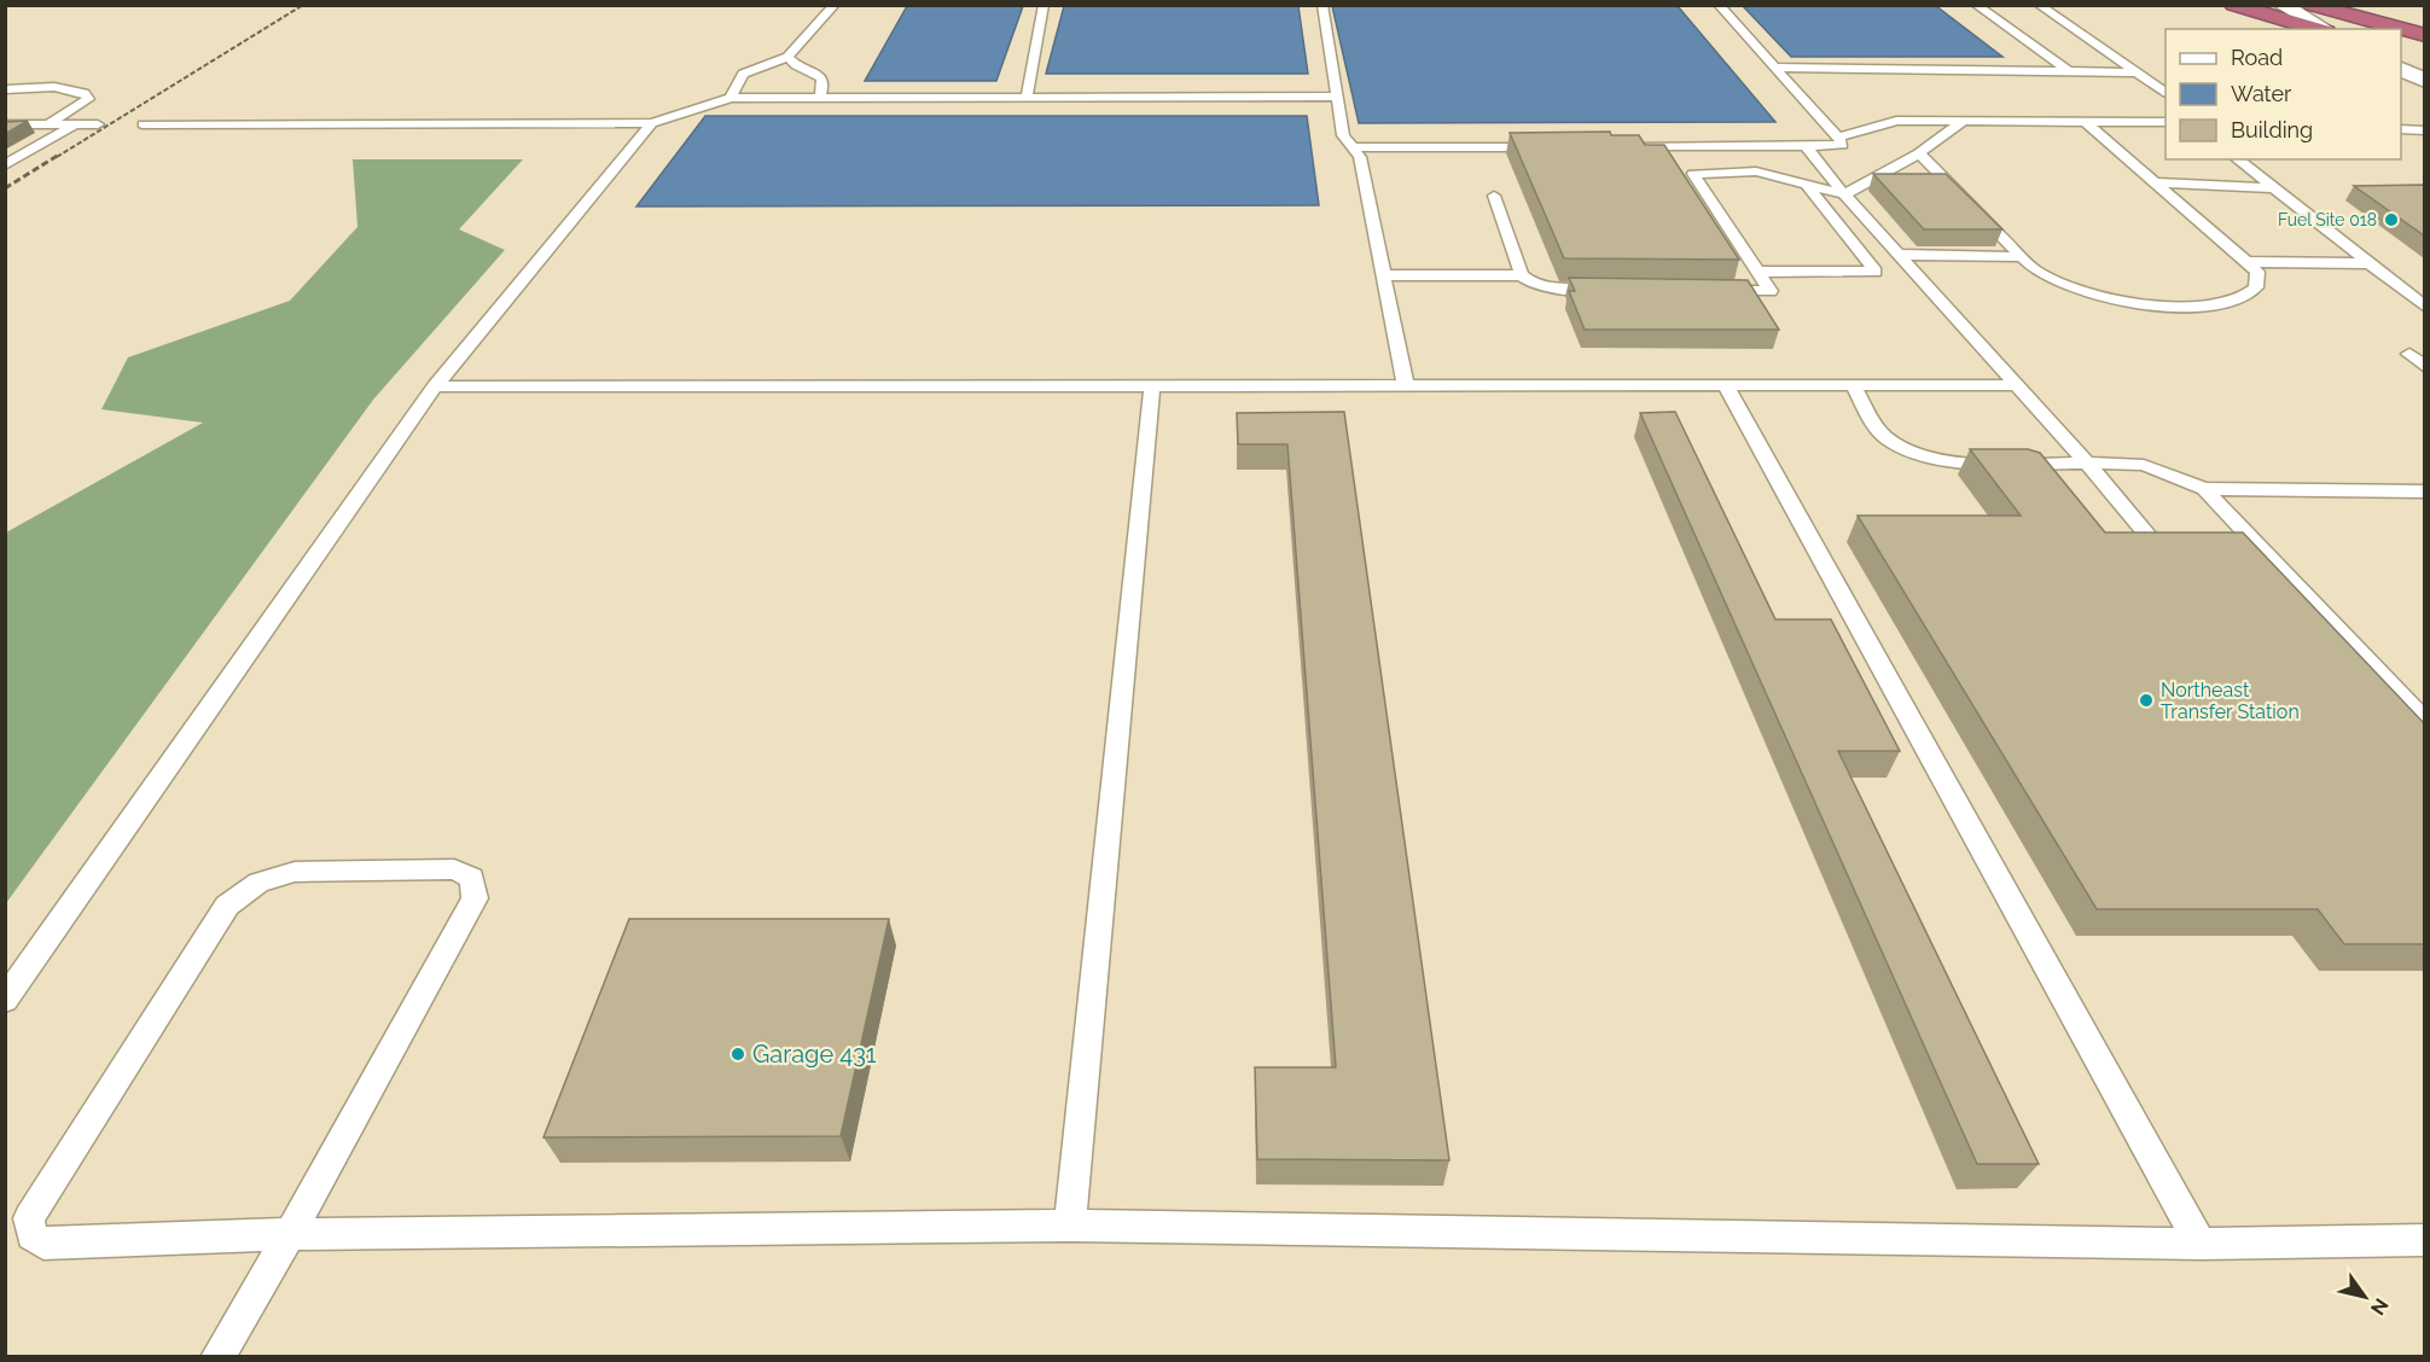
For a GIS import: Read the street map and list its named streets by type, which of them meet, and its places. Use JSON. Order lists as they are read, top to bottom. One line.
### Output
{"places":["Fuel Site 018","Northeast Transfer Station","Garage 431"],"legend":["Road","Water","Building"],"north":"bottom right"}
